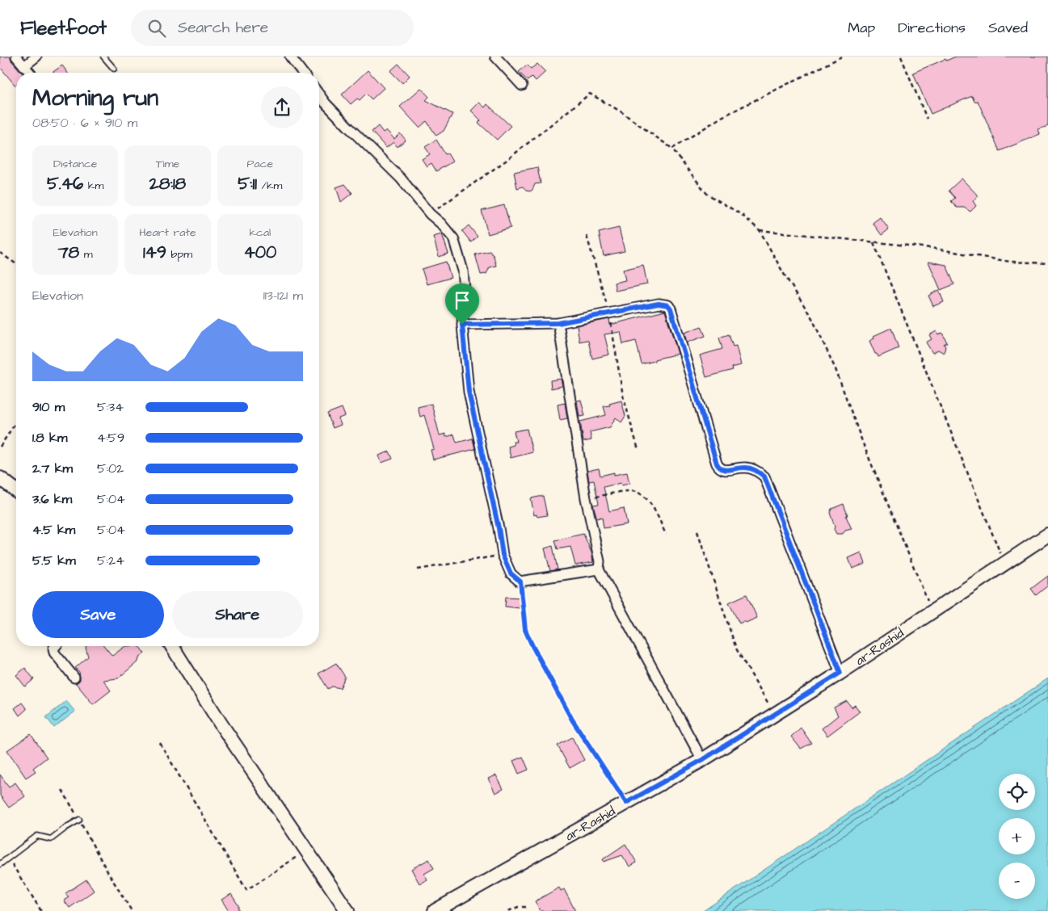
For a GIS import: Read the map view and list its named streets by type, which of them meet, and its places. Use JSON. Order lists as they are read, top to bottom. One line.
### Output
{"streets":{"main road":["ar-Rashid"]},"page":{"header":"Fleetfoot","search":"Search here","nav":["Map","Directions","Saved"],"heading":["Morning run","08:50 · 6 × 910 m"],"stats":[["Distance","5.46 km"],["Time","28:18"],["Pace","5:11 /km"],["Elevation","78 m"],["Heart rate","149 bpm"],["kcal","400"]],"chart":["Elevation","113–121 m"],"list":[{"name":"910 m","note":"5:34"},{"name":"1.8 km","note":"4:59"},{"name":"2.7 km","note":"5:02"},{"name":"3.6 km","note":"5:04"},{"name":"4.5 km","note":"5:04"},{"name":"5.5 km","note":"5:24"}],"buttons":["Save","Share"],"map_buttons":["+","−"]}}
